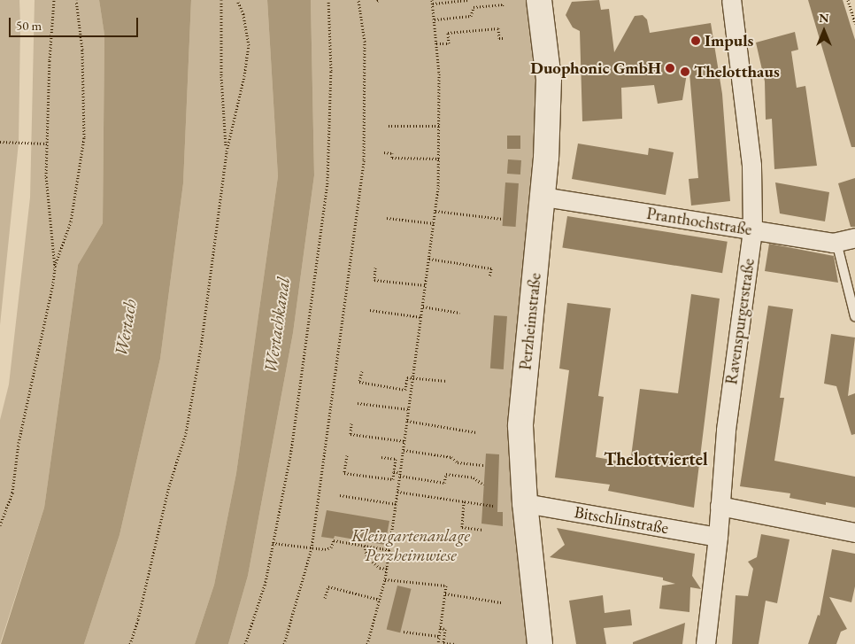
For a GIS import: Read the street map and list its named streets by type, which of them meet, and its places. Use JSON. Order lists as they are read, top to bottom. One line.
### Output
{"streets":{"street":["Pranthochstraße","Perzheimstraße","Ravenspurgerstraße","Bitschlinstraße"]},"crossings":[["Pranthochstraße","Perzheimstraße"],["Pranthochstraße","Ravenspurgerstraße"],["Perzheimstraße","Bitschlinstraße"],["Ravenspurgerstraße","Bitschlinstraße"]],"districts":["Thelottviertel"],"water":["Wertachkanal","Wertach"],"parks":["Kleingartenanlage Perzheimwiese"],"places":["Impuls","Duophonic GmbH","Thelotthaus"],"scale_bar":"50 m","north":"top"}
